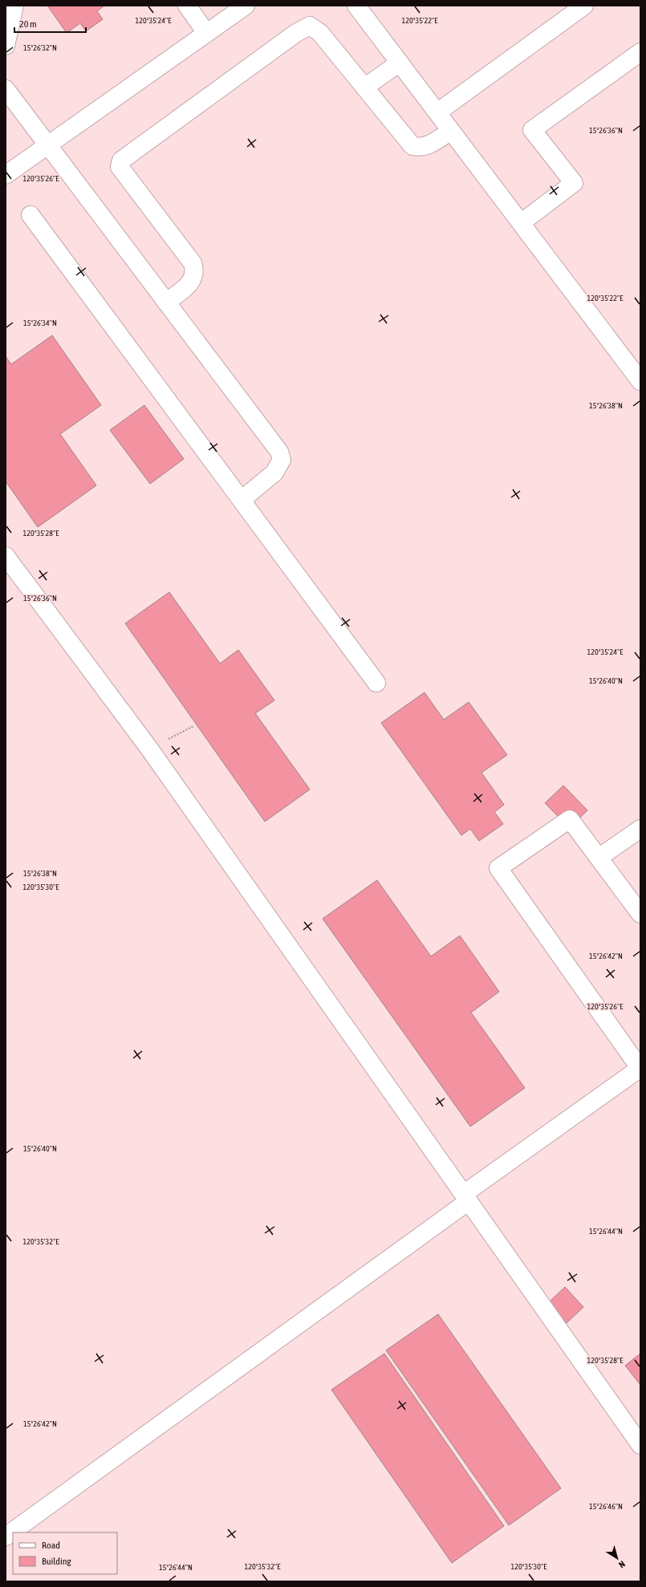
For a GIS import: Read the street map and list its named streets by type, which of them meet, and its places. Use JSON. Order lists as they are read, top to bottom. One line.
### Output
{"legend":["Road","Building"],"scale_bar":"20 m","north":"bottom right","coordinates":["120°35'24\"E","120°35'22\"E","15°26'32\"N","15°26'36\"N","120°35'26\"E","15°26'34\"N","15°26'38\"N","120°35'28\"E","15°26'40\"N","120°35'30\"E","15°26'42\"N","15°26'44\"N","120°35'32\"E","15°26'46\"N"]}
